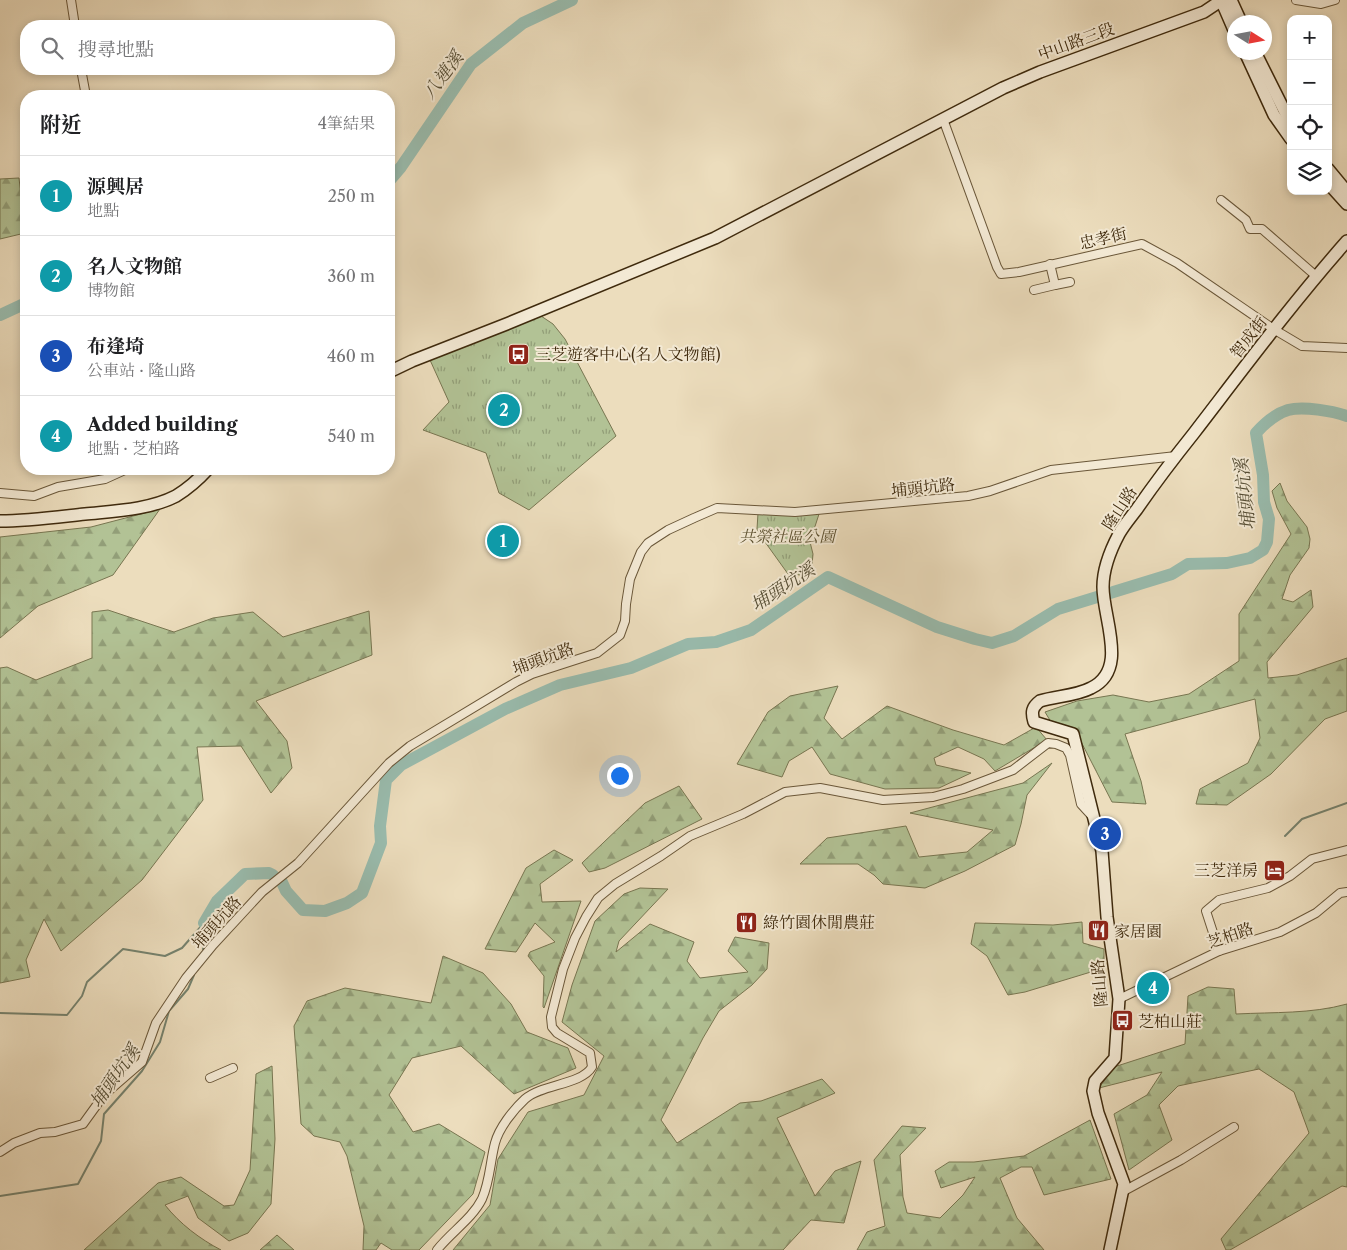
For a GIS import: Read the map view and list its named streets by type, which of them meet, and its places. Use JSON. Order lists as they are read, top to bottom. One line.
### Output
{"streets":{"street":["中山路三段","忠孝街","智成街","埔頭坑路","隆山路","芝柏路"]},"crossings":[["中山路三段","忠孝街"],["忠孝街","智成街"],["智成街","埔頭坑路"],["智成街","隆山路"],["埔頭坑路","隆山路"],["隆山路","芝柏路"]],"water":["八連溪","埔頭坑溪"],"parks":["共榮社區公園"],"places":{"bus stop":["三芝遊客中心(名人文物館)","芝柏山莊"],"hotel":["三芝洋房"],"restaurant":["綠竹園休閒農莊","家居園"]},"north":"right","page":{"map_buttons":["+","−"],"search":"搜尋地點","heading":["附近","4筆結果"],"list":[{"mark":"1","name":"源興居","note":"地點","value":"250 m"},{"mark":"2","name":"名人文物館","note":"博物館","value":"360 m"},{"mark":"3","name":"布逢埼","note":"公車站 · 隆山路","value":"460 m"},{"mark":"4","name":"Added building","note":"地點 · 芝柏路","value":"540 m"}],"pins":["2","1","3","4"]}}
